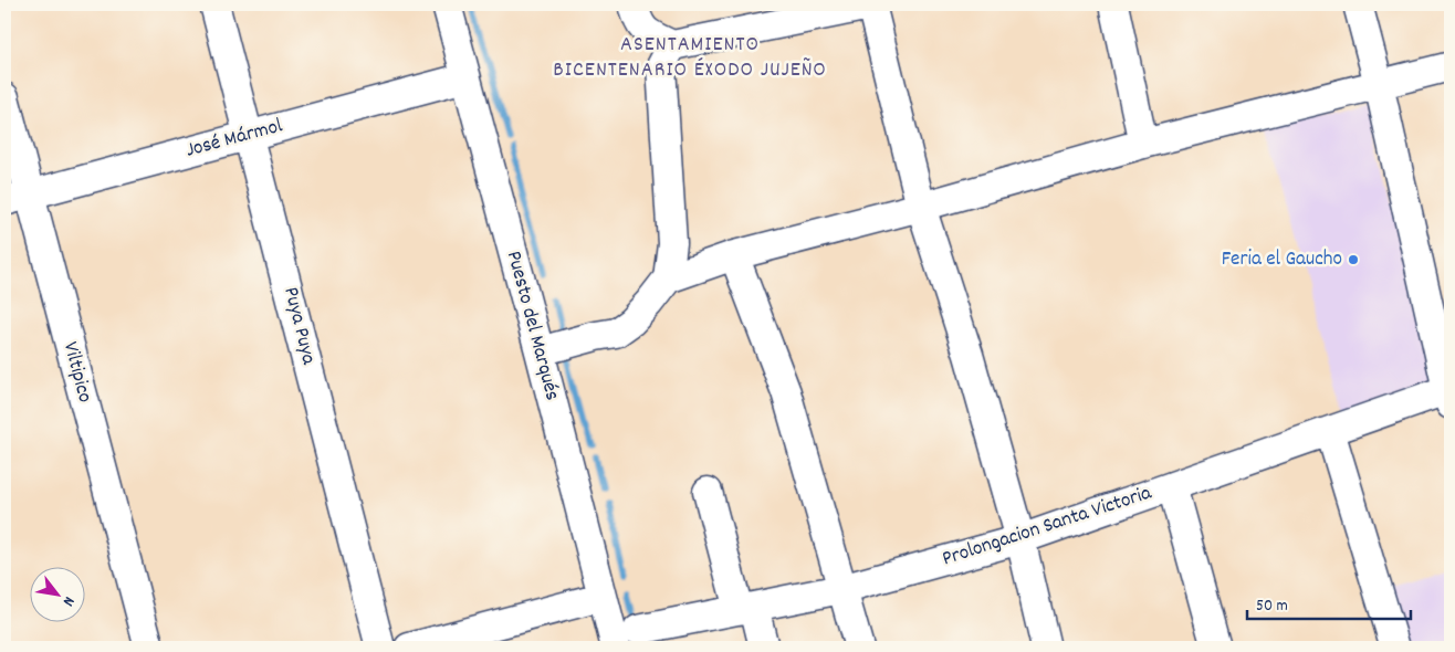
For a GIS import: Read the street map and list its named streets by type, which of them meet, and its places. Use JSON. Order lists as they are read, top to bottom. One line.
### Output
{"streets":{"street":["José Mármol","Puya Puya","Puesto del Marqués","Viltipico","Prolongacion Santa Victoria"]},"crossings":[["José Mármol","Puya Puya"],["José Mármol","Puesto del Marqués"],["José Mármol","Viltipico"]],"districts":["ASENTAMIENTO BICENTENARIO ÉXODO JUJEÑO"],"places":["Feria el Gaucho"],"scale_bar":"50 m","north":"bottom right"}
